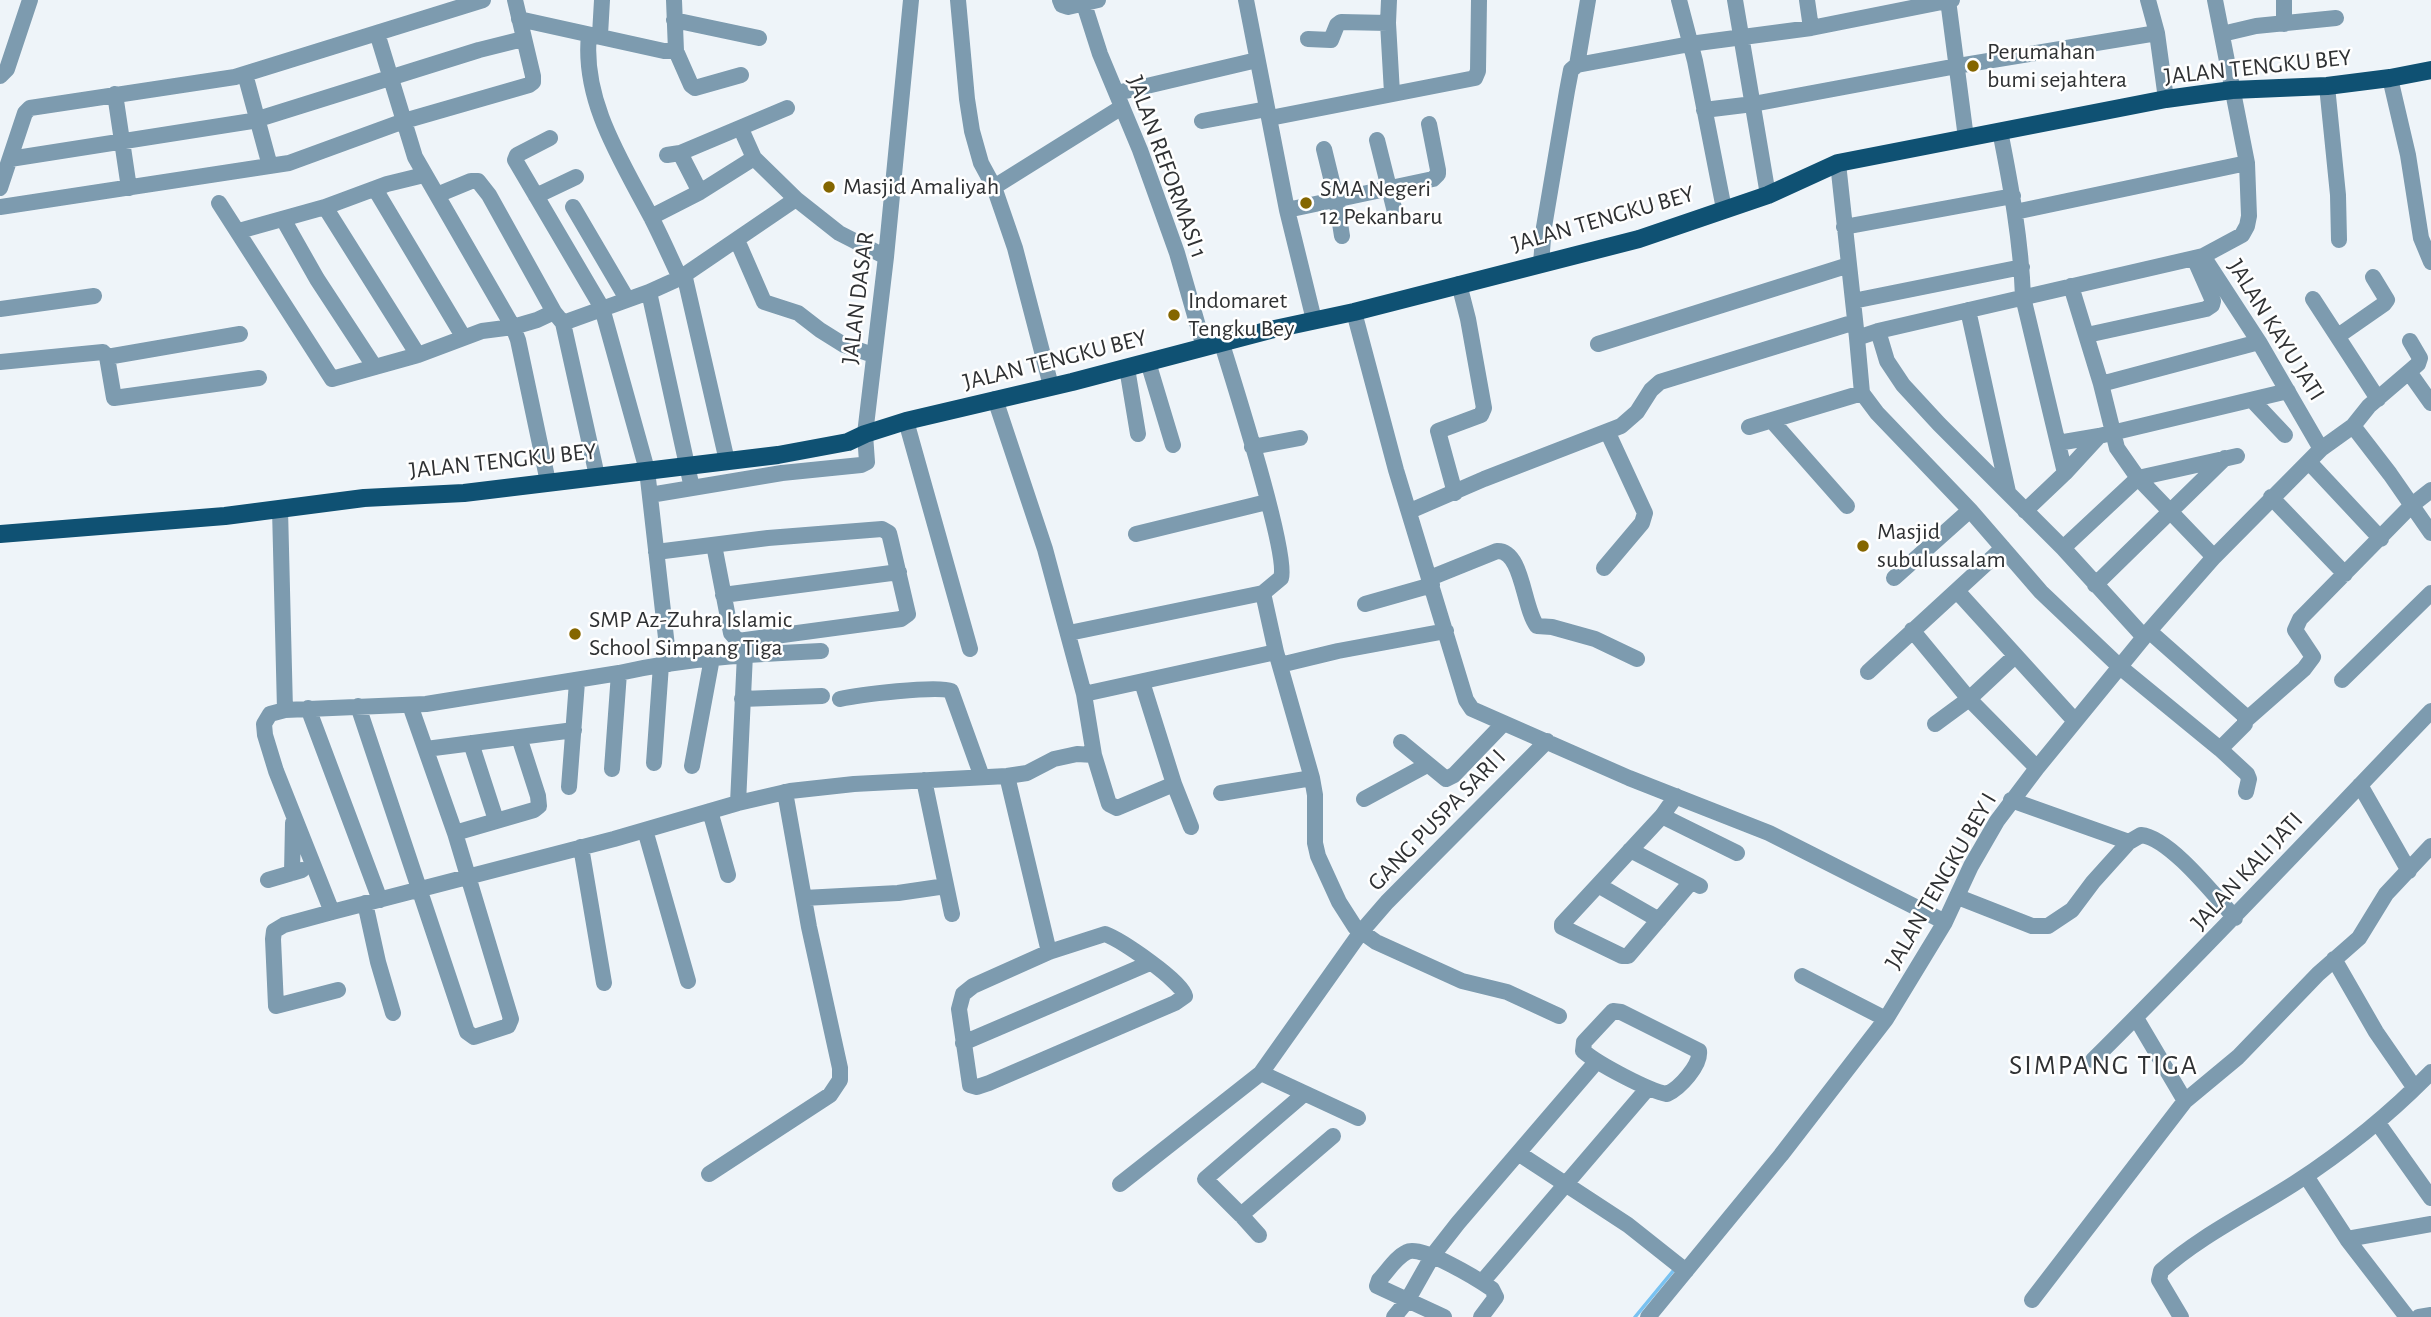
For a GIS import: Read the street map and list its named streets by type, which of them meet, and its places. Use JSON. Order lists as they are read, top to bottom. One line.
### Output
{"streets":{"main road":["JALAN TENGKU BEY"],"street":["JALAN REFORMASI 1","JALAN DASAR","JALAN KAYU JATI","GANG PUSPA SARI I","JALAN KALI JATI","JALAN TENGKU BEY I"]},"crossings":[["JALAN TENGKU BEY","JALAN REFORMASI 1"],["JALAN TENGKU BEY","JALAN DASAR"],["JALAN TENGKU BEY","JALAN KAYU JATI"],["JALAN KAYU JATI","JALAN TENGKU BEY I"]],"districts":["SIMPANG TIGA"],"places":["Perumahan bumi sejahtera","Masjid Amaliyah","SMA Negeri 12 Pekanbaru","Indomaret Tengku Bey","Masjid subulussalam","SMP Az-Zuhra Islamic School Simpang Tiga"]}
